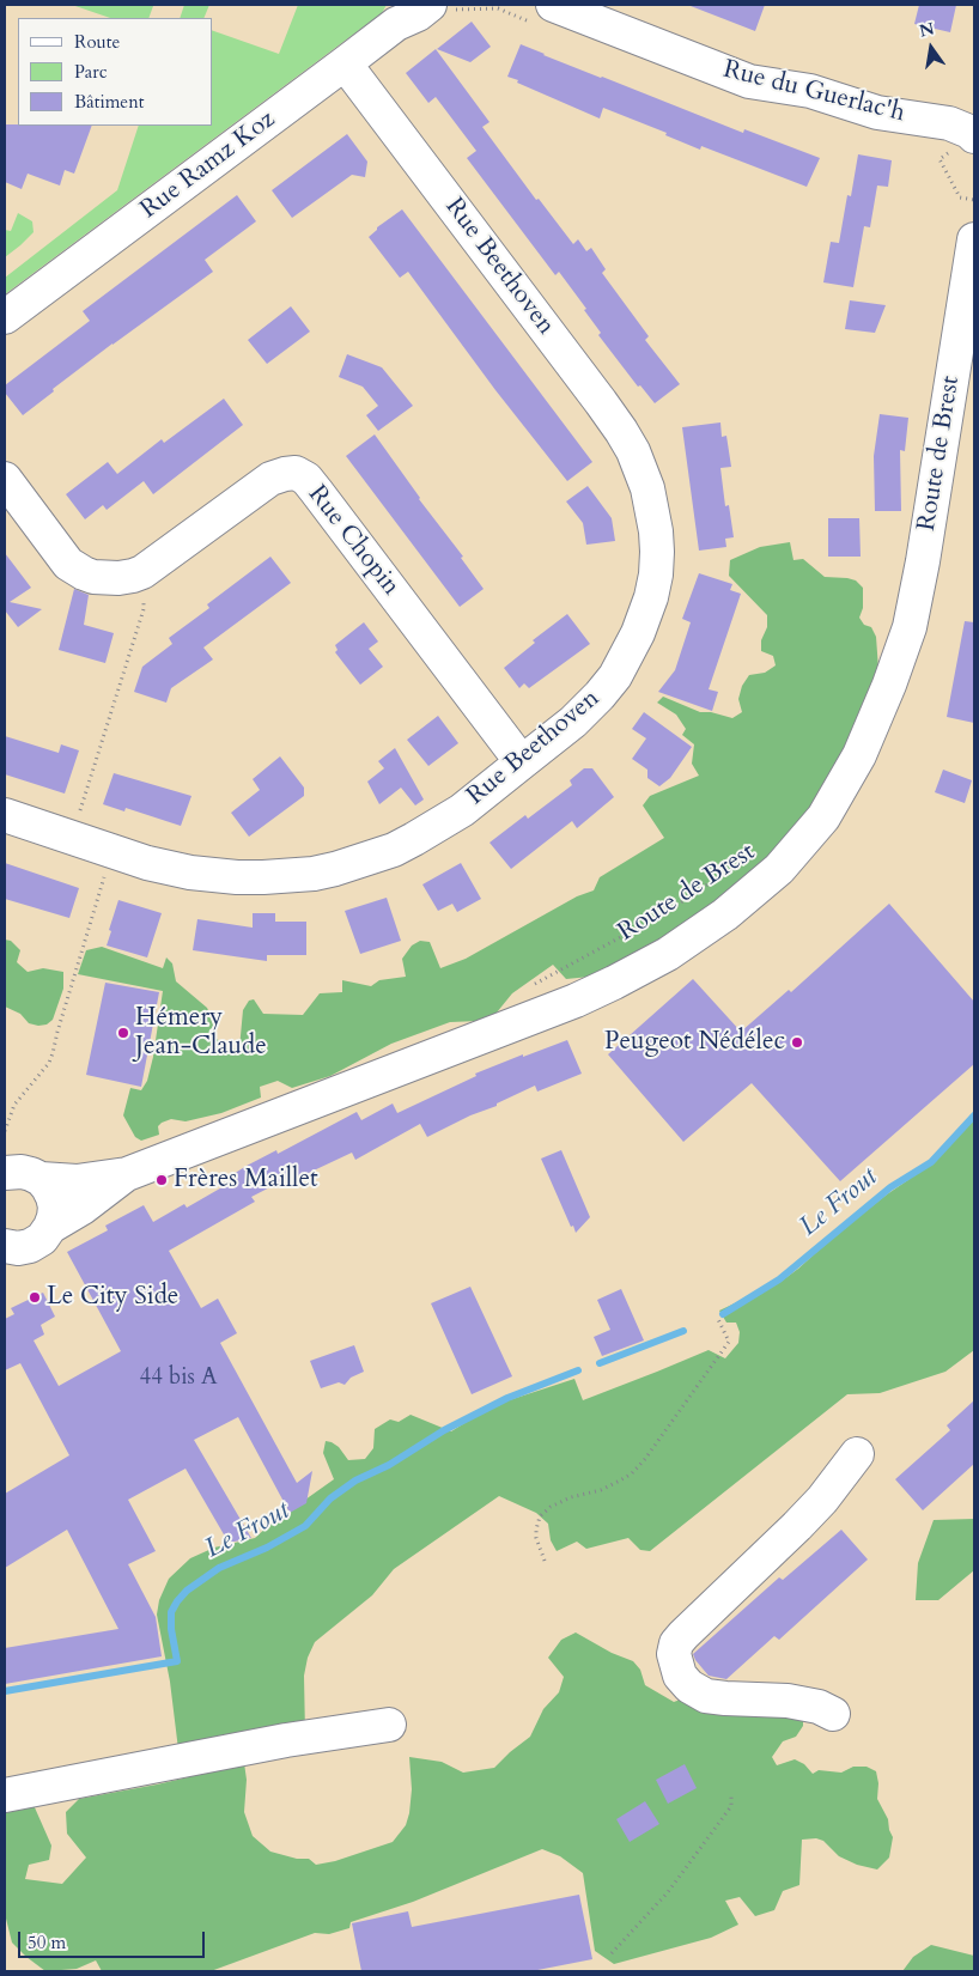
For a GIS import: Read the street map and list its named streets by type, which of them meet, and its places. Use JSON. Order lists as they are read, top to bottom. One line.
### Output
{"streets":{"street":["Rue du Guerlac'h","Rue Ramz Koz","Rue Beethoven","Route de Brest","Rue Chopin"]},"crossings":[["Rue Ramz Koz","Rue Beethoven"],["Rue Beethoven","Rue Chopin"]],"water":["Le Frout"],"places":["Hémery Jean-Claude","Peugeot Nédélec","Frères Maillet","Le City Side"],"house_numbers":["44 bis A"],"legend":["Route","Parc","Bâtiment"],"scale_bar":"50 m","north":"top"}
